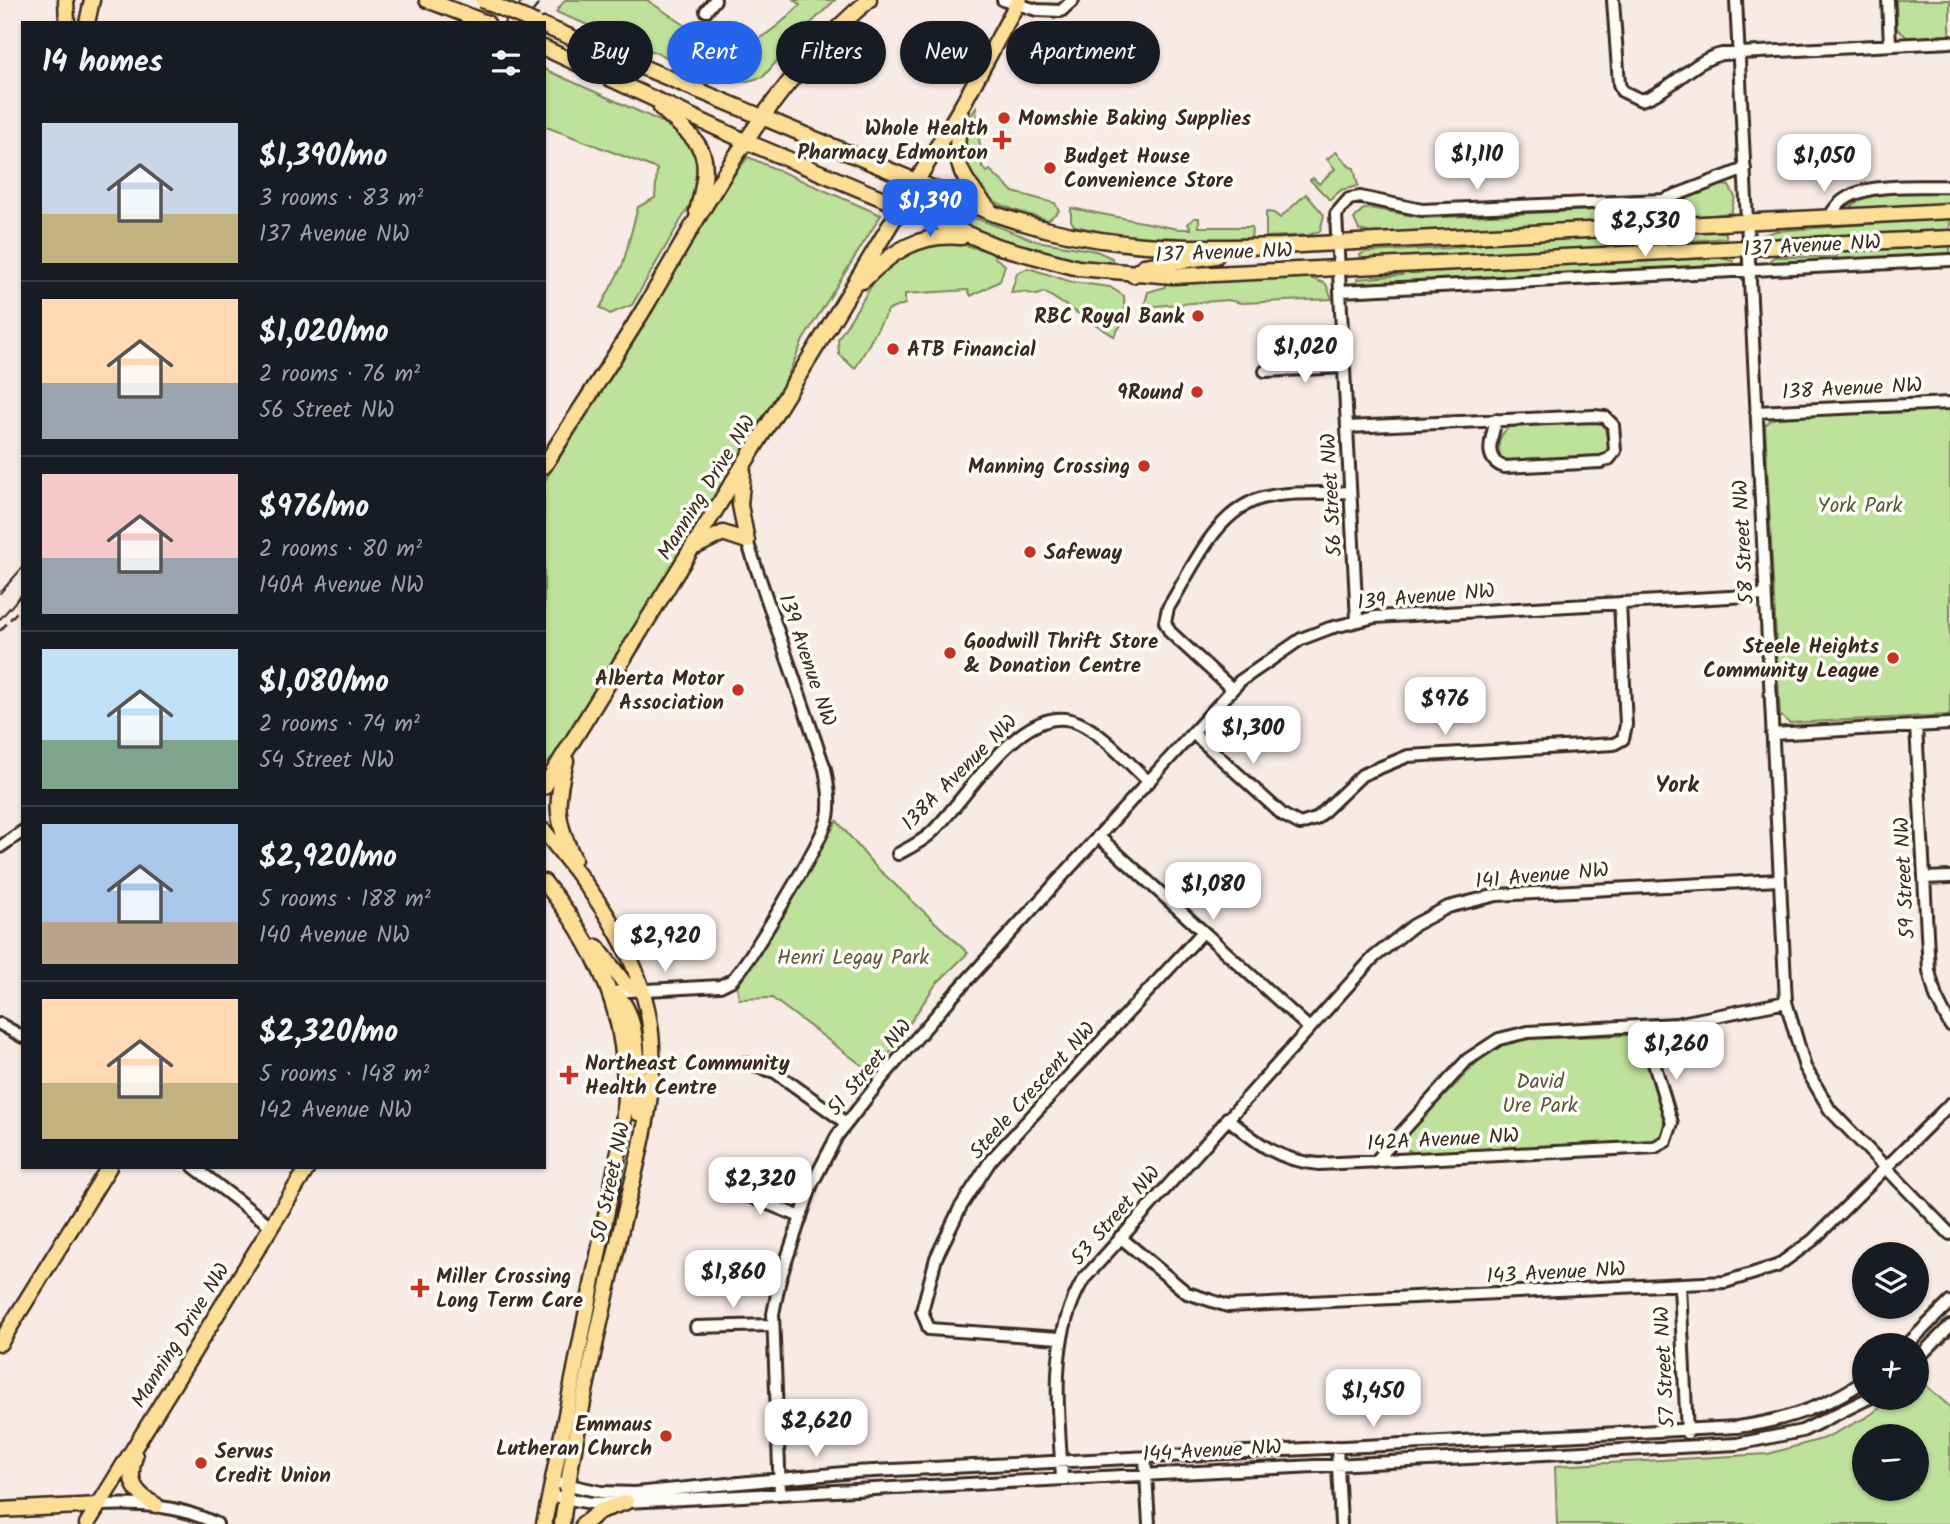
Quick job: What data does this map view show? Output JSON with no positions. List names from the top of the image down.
{
  "streets": {
    "main road": ["137 Avenue NW", "Manning Drive NW", "50 Street NW"],
    "street": [
      "138 Avenue NW",
      "56 Street NW",
      "58 Street NW",
      "139 Avenue NW",
      "138A Avenue NW",
      "141 Avenue NW",
      "59 Street NW",
      "51 Street NW",
      "Steele Crescent NW",
      "142A Avenue NW",
      "53 Street NW",
      "143 Avenue NW",
      "57 Street NW",
      "144 Avenue NW"
    ]
  },
  "crossings": [
    ["137 Avenue NW", "Manning Drive NW"],
    ["137 Avenue NW", "56 Street NW"],
    ["137 Avenue NW", "58 Street NW"],
    ["138 Avenue NW", "58 Street NW"],
    ["56 Street NW", "139 Avenue NW"],
    ["58 Street NW", "139 Avenue NW"],
    ["58 Street NW", "141 Avenue NW"],
    ["58 Street NW", "143 Avenue NW"],
    ["139 Avenue NW", "138A Avenue NW"],
    ["139 Avenue NW", "51 Street NW"],
    ["139 Avenue NW", "50 Street NW"],
    ["141 Avenue NW", "142A Avenue NW"],
    ["141 Avenue NW", "53 Street NW"],
    ["51 Street NW", "144 Avenue NW"],
    ["Steele Crescent NW", "53 Street NW"],
    ["142A Avenue NW", "53 Street NW"],
    ["50 Street NW", "144 Avenue NW"],
    ["53 Street NW", "143 Avenue NW"],
    ["53 Street NW", "144 Avenue NW"],
    ["143 Avenue NW", "57 Street NW"],
    ["57 Street NW", "144 Avenue NW"]
  ],
  "districts": ["York"],
  "parks": ["York Park", "Henri Legay Park", "David Ure Park"],
  "places": {
    "other": [
      "Momshie Baking Supplies",
      "Budget House Convenience Store",
      "RBC Royal Bank",
      "ATB Financial",
      "9Round",
      "Manning Crossing",
      "Safeway",
      "Goodwill Thrift Store & Donation Centre",
      "Steele Heights Community League",
      "Alberta Motor Association",
      "Emmaus Lutheran Church",
      "Servus Credit Union"
    ],
    "health": ["Whole Health Pharmacy Edmonton", "Northeast Community Health Centre", "Miller Crossing Long Term Care"]
  },
  "page": {
    "chip": [
      "Buy",
      "Rent",
      "Filters",
      "New",
      "Apartment"
    ],
    "heading": "14 homes",
    "list": [
      {
        "name": "$1,390/mo",
        "note": "3 rooms · 83 m² · 137 Avenue NW"
      },
      {
        "name": "$1,020/mo",
        "note": "2 rooms · 76 m² · 56 Street NW"
      },
      {
        "name": "$976/mo",
        "note": "2 rooms · 80 m² · 140A Avenue NW"
      },
      {
        "name": "$1,080/mo",
        "note": "2 rooms · 74 m² · 54 Street NW"
      },
      {
        "name": "$2,920/mo",
        "note": "5 rooms · 188 m² · 140 Avenue NW"
      },
      {
        "name": "$2,320/mo",
        "note": "5 rooms · 148 m² · 142 Avenue NW"
      }
    ],
    "price": [
      "$1,110",
      "$1,050",
      "$1,390",
      "$2,530",
      "$1,020",
      "$976",
      "$1,300",
      "$1,080",
      "$2,920",
      "$1,260",
      "$2,320",
      "$1,860",
      "$1,450",
      "$2,620"
    ],
    "map_buttons": ["+", "−"]
  }
}
